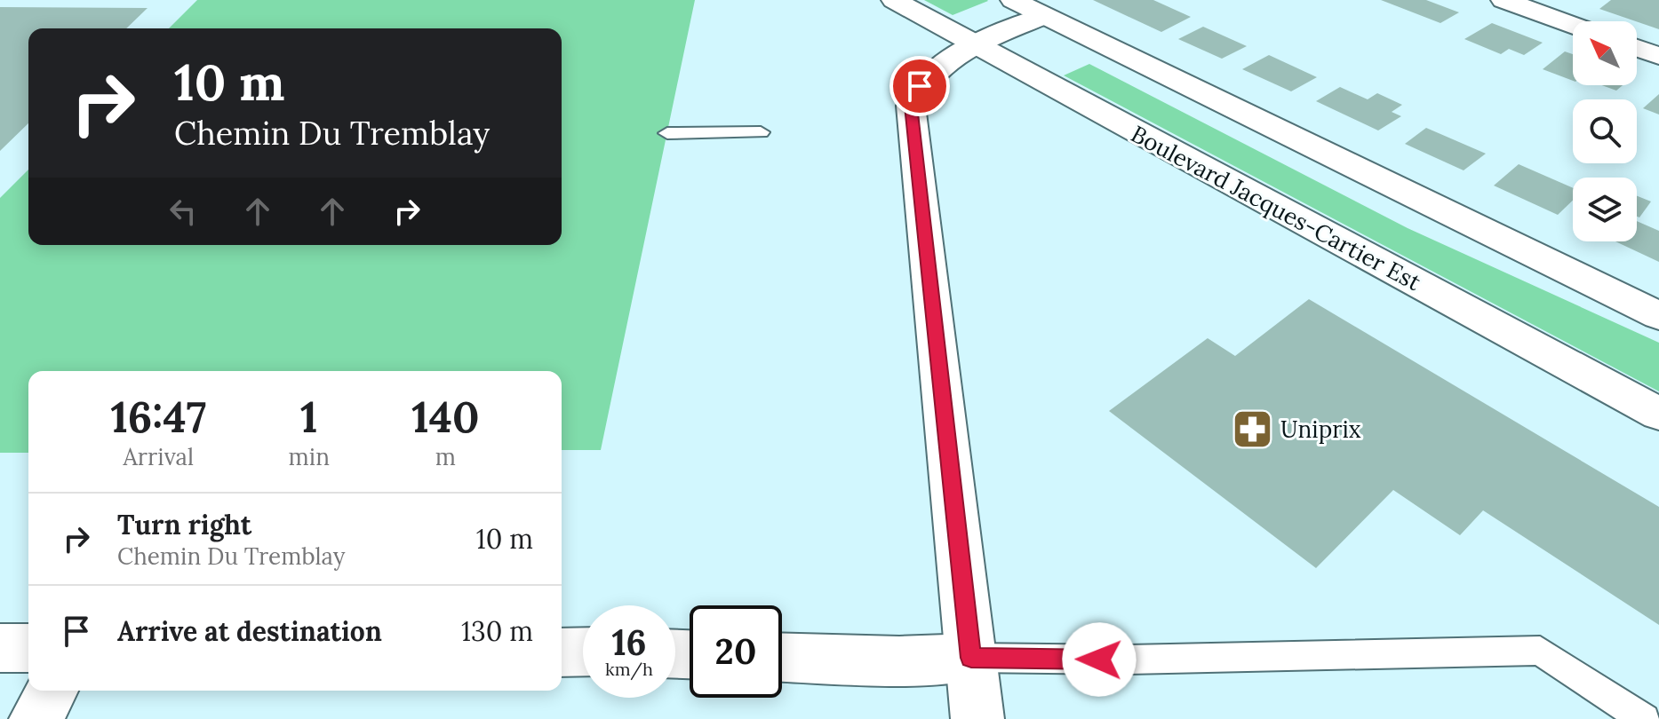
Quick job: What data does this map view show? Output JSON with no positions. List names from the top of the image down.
{
  "streets": {
    "main road": ["Boulevard Jacques-Cartier Est"]
  },
  "places": {
    "pharmacy": ["Uniprix"]
  },
  "north": "top left",
  "page": {
    "turn": ["10 m", "Chemin Du Tremblay"],
    "eta": [
      "16:47",
      "Arrival",
      "1",
      "min",
      "140",
      "m"
    ],
    "list": [
      {
        "name": "Turn right",
        "note": "Chemin Du Tremblay",
        "value": "10 m"
      },
      {
        "name": "Arrive at destination",
        "value": "130 m"
      }
    ],
    "speed": "16 km/h",
    "limit": "20"
  }
}
